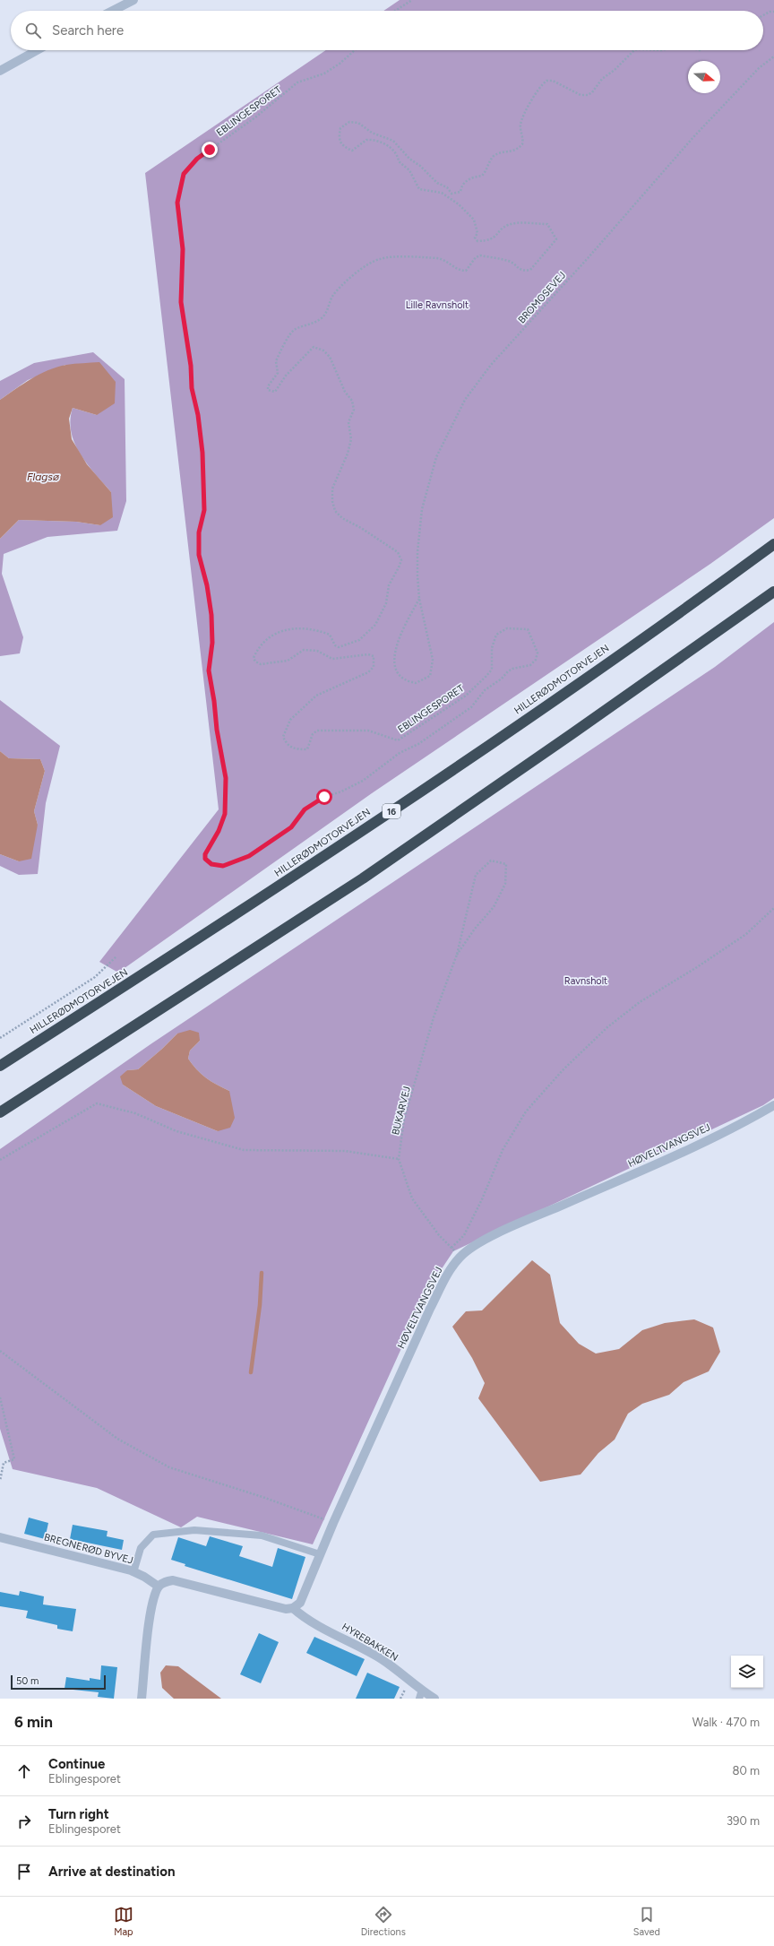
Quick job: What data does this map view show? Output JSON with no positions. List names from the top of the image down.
{
  "streets": {
    "highway": ["HILLERØDMOTORVEJEN", "16"],
    "street": ["HØVELTVANGSVEJ", "BREGNERØD BYVEJ", "HYREBAKKEN"],
    "path": ["EBLINGESPORET", "BROMOSEVEJ", "BUKARVEJ"]
  },
  "crossings": [
    ["BUKARVEJ", "HØVELTVANGSVEJ"],
    ["HØVELTVANGSVEJ", "HYREBAKKEN"]
  ],
  "water": ["Flagsø"],
  "parks": ["Lille Ravnsholt", "Ravnsholt"],
  "scale_bar": "50 m",
  "north": "right",
  "page": {
    "search": "Search here",
    "scale": "50 m",
    "heading": ["6 min", "Walk · 470 m"],
    "list": [
      ["Continue", "Eblingesporet", "80 m"],
      ["Turn right", "Eblingesporet", "390 m"],
      "Arrive at destination"
    ],
    "nav": ["Map", "Directions", "Saved"]
  }
}
